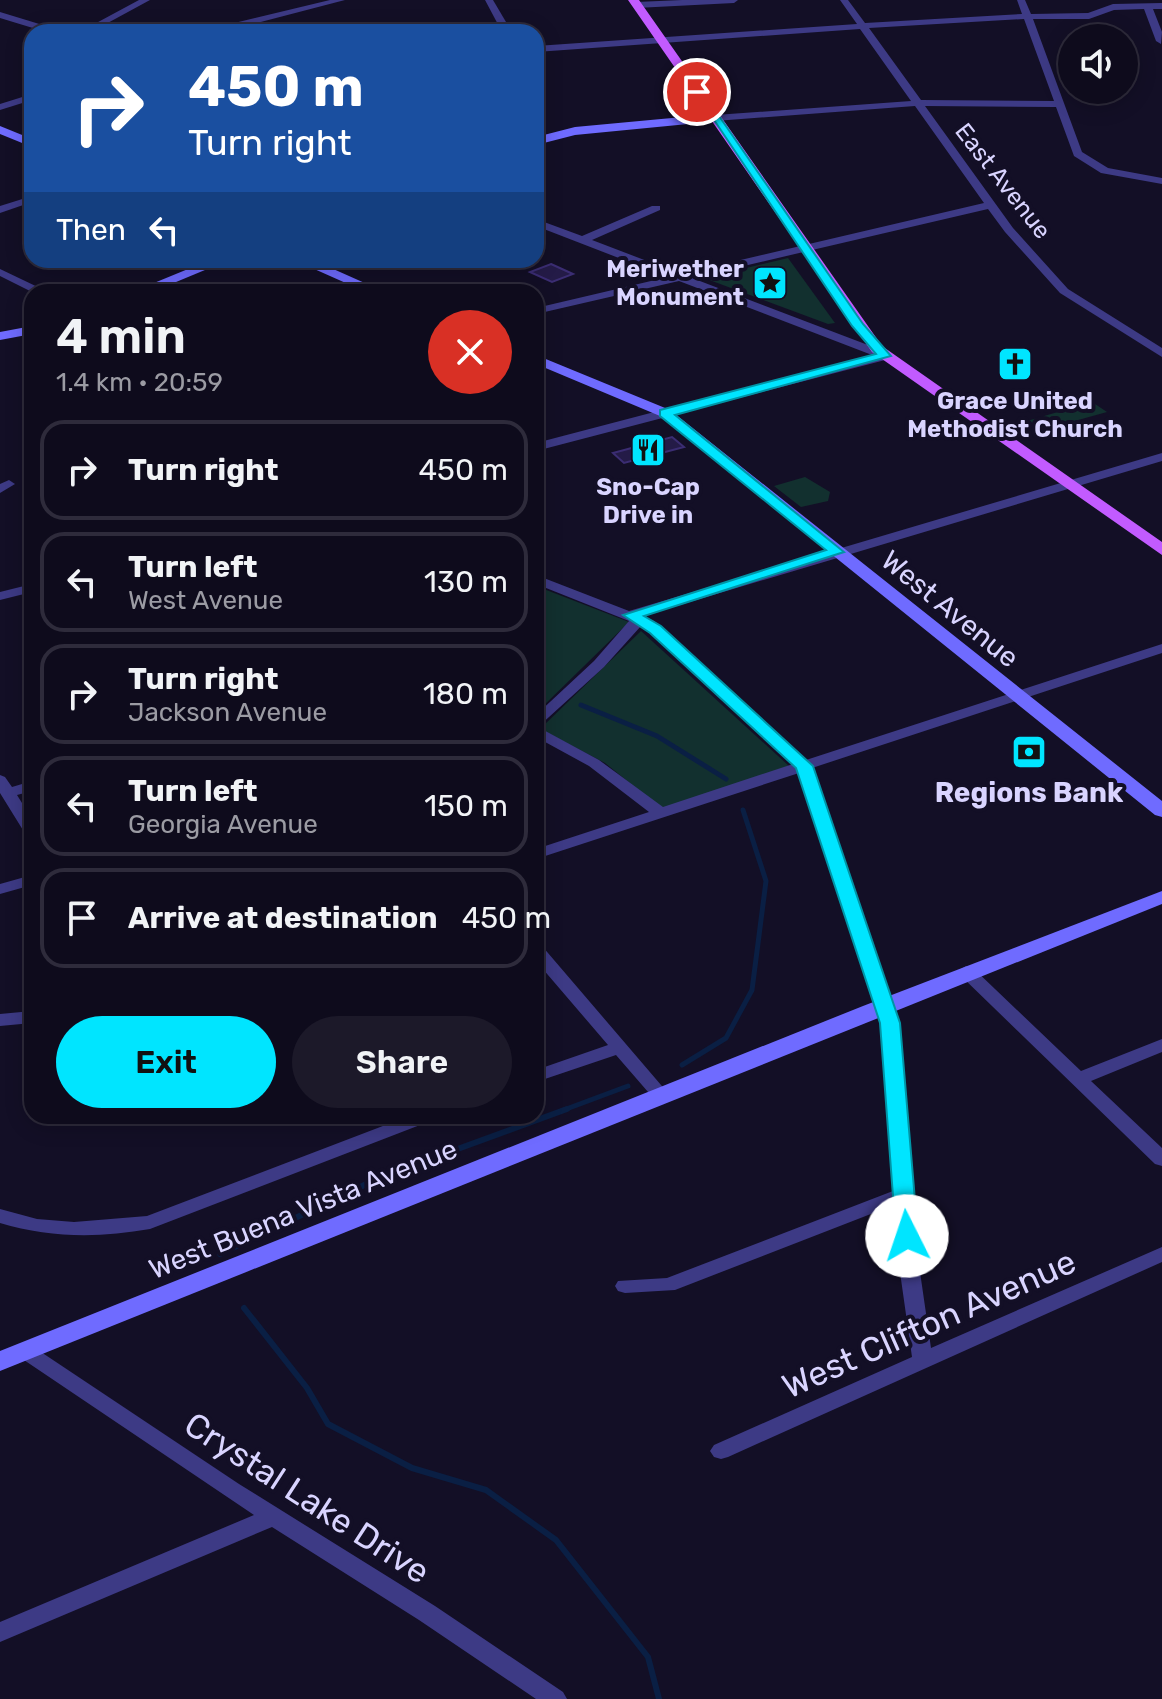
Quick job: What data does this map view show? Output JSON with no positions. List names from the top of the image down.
{
  "streets": {
    "street": [
      "East Avenue",
      "West Avenue",
      "West Buena Vista Avenue",
      "West Clifton Avenue",
      "Crystal Lake Drive"
    ]
  },
  "crossings": [
    ["West Buena Vista Avenue", "Crystal Lake Drive"]
  ],
  "places": {
    "place": ["Meriwether Monument"],
    "church": ["Grace United Methodist Church"],
    "restaurant": ["Sno-Cap Drive in"],
    "bank": ["Regions Bank"]
  },
  "page": {
    "turn": ["450 m", "Turn right"],
    "then": "Then",
    "heading": ["4 min", "1.4 km · 20:59"],
    "list": [
      {
        "name": "Turn right",
        "value": "450 m"
      },
      {
        "name": "Turn left",
        "note": "West Avenue",
        "value": "130 m"
      },
      {
        "name": "Turn right",
        "note": "Jackson Avenue",
        "value": "180 m"
      },
      {
        "name": "Turn left",
        "note": "Georgia Avenue",
        "value": "150 m"
      },
      {
        "name": "Arrive at destination",
        "value": "450 m"
      }
    ],
    "buttons": ["Exit", "Share"]
  }
}
